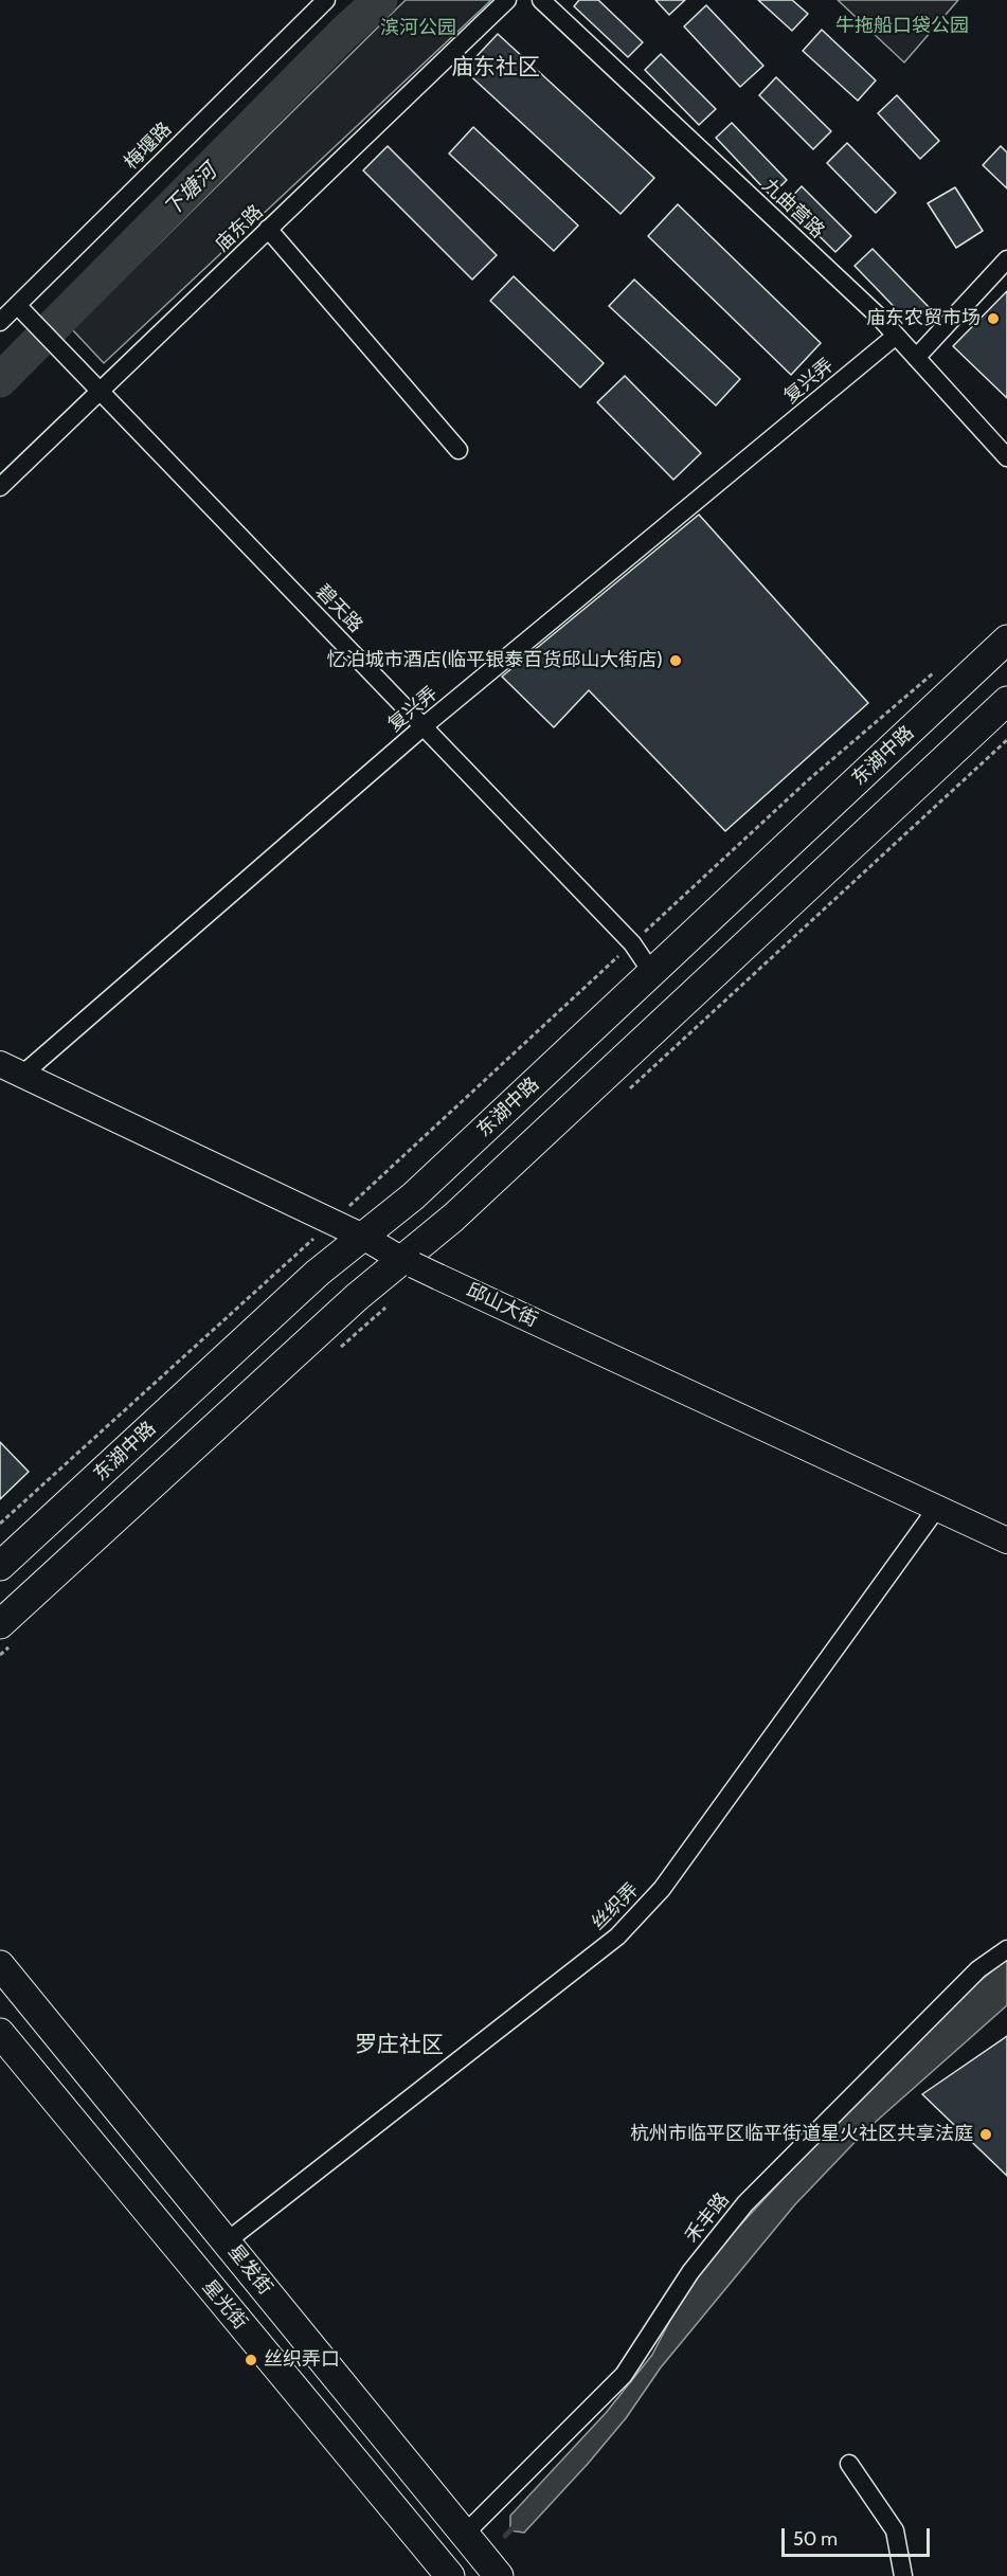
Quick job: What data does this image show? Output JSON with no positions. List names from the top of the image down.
{
  "streets": {
    "main road": [
      "东湖中路",
      "邱山大街",
      "星发街",
      "星光街"
    ],
    "street": [
      "梅堰路",
      "九曲营路",
      "庙东路",
      "复兴弄",
      "碧天路",
      "丝织弄",
      "禾丰路"
    ]
  },
  "crossings": [
    ["梅堰路", "碧天路"],
    ["九曲营路", "复兴弄"],
    ["庙东路", "碧天路"],
    ["复兴弄", "碧天路"],
    ["复兴弄", "邱山大街"],
    ["碧天路", "东湖中路"],
    ["东湖中路", "邱山大街"],
    ["邱山大街", "丝织弄"],
    ["丝织弄", "星发街"],
    ["禾丰路", "星发街"]
  ],
  "districts": ["庙东社区", "罗庄社区"],
  "water": ["下塘河"],
  "parks": ["牛拖船口袋公园", "滨河公园"],
  "places": [
    "庙东农贸市场",
    "忆泊城市酒店(临平银泰百货邱山大街店)",
    "杭州市临平区临平街道星火社区共享法庭",
    "丝织弄口"
  ],
  "scale_bar": "50 m"
}
